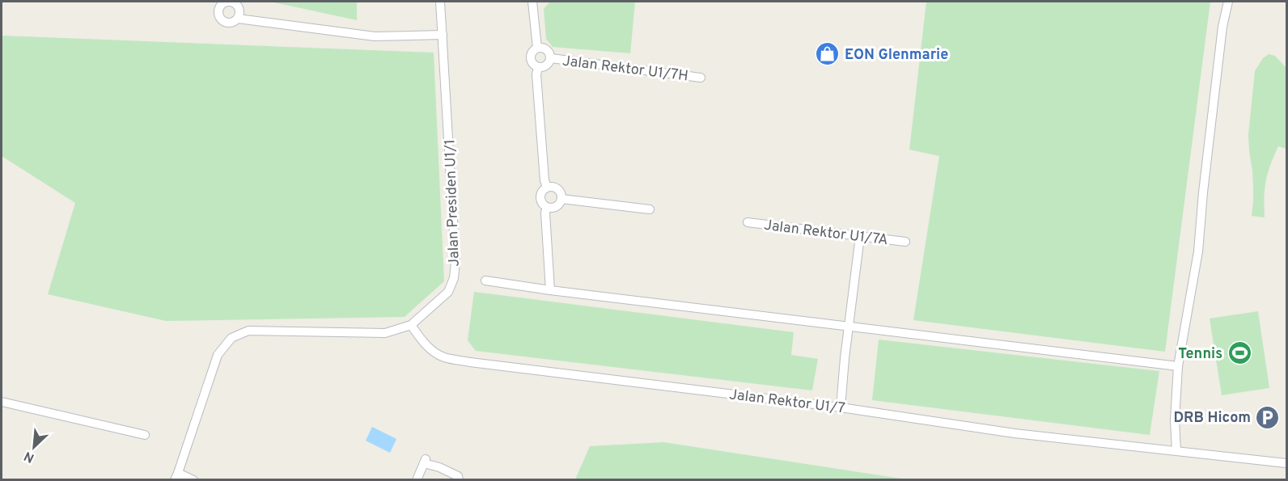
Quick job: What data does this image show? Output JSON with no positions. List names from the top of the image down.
{
  "streets": {
    "street": [
      "Jalan Rektor U1/7H",
      "Jalan Presiden U1/1",
      "Jalan Rektor U1/7A",
      "Jalan Rektor U1/7"
    ]
  },
  "crossings": [
    ["Jalan Presiden U1/1", "Jalan Rektor U1/7"]
  ],
  "places": {
    "shop": ["EON Glenmarie"],
    "sports": ["Tennis"],
    "parking": ["DRB Hicom"]
  },
  "north": "bottom left"
}
